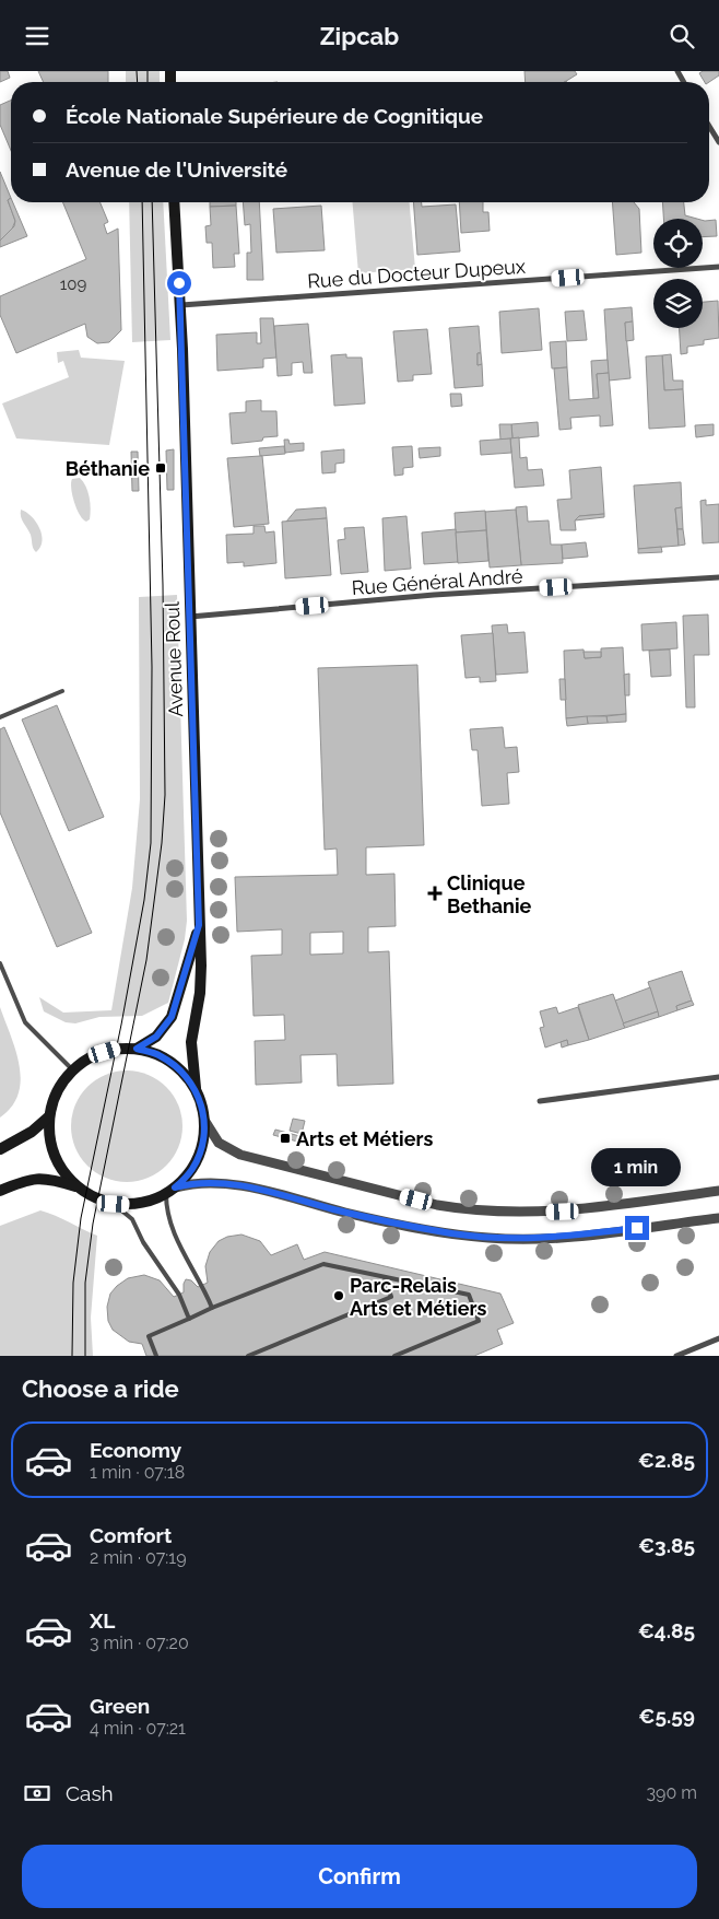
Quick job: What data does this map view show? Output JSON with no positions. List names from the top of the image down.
{
  "streets": {
    "main road": ["Avenue Roul"],
    "street": ["Rue du Docteur Dupeux", "Rue Général André"]
  },
  "crossings": [
    ["Rue du Docteur Dupeux", "Avenue Roul"],
    ["Rue Général André", "Avenue Roul"]
  ],
  "places": {
    "transit": ["Béthanie", "Arts et Métiers"],
    "health": ["Clinique Bethanie"],
    "other": ["Parc-Relais Arts et Métiers"]
  },
  "house_numbers": ["109"],
  "page": {
    "header": "Zipcab",
    "banner": ["École Nationale Supérieure de Cognitique", "Avenue de l'Université"],
    "bubble": "1 min",
    "heading": "Choose a ride",
    "list": [
      {
        "name": "Economy",
        "note": "1 min · 07:18",
        "value": "€2.85"
      },
      {
        "name": "Comfort",
        "note": "2 min · 07:19",
        "value": "€3.85"
      },
      {
        "name": "XL",
        "note": "3 min · 07:20",
        "value": "€4.85"
      },
      {
        "name": "Green",
        "note": "4 min · 07:21",
        "value": "€5.59"
      }
    ],
    "pay": ["Cash", "390 m"],
    "buttons": "Confirm"
  }
}
